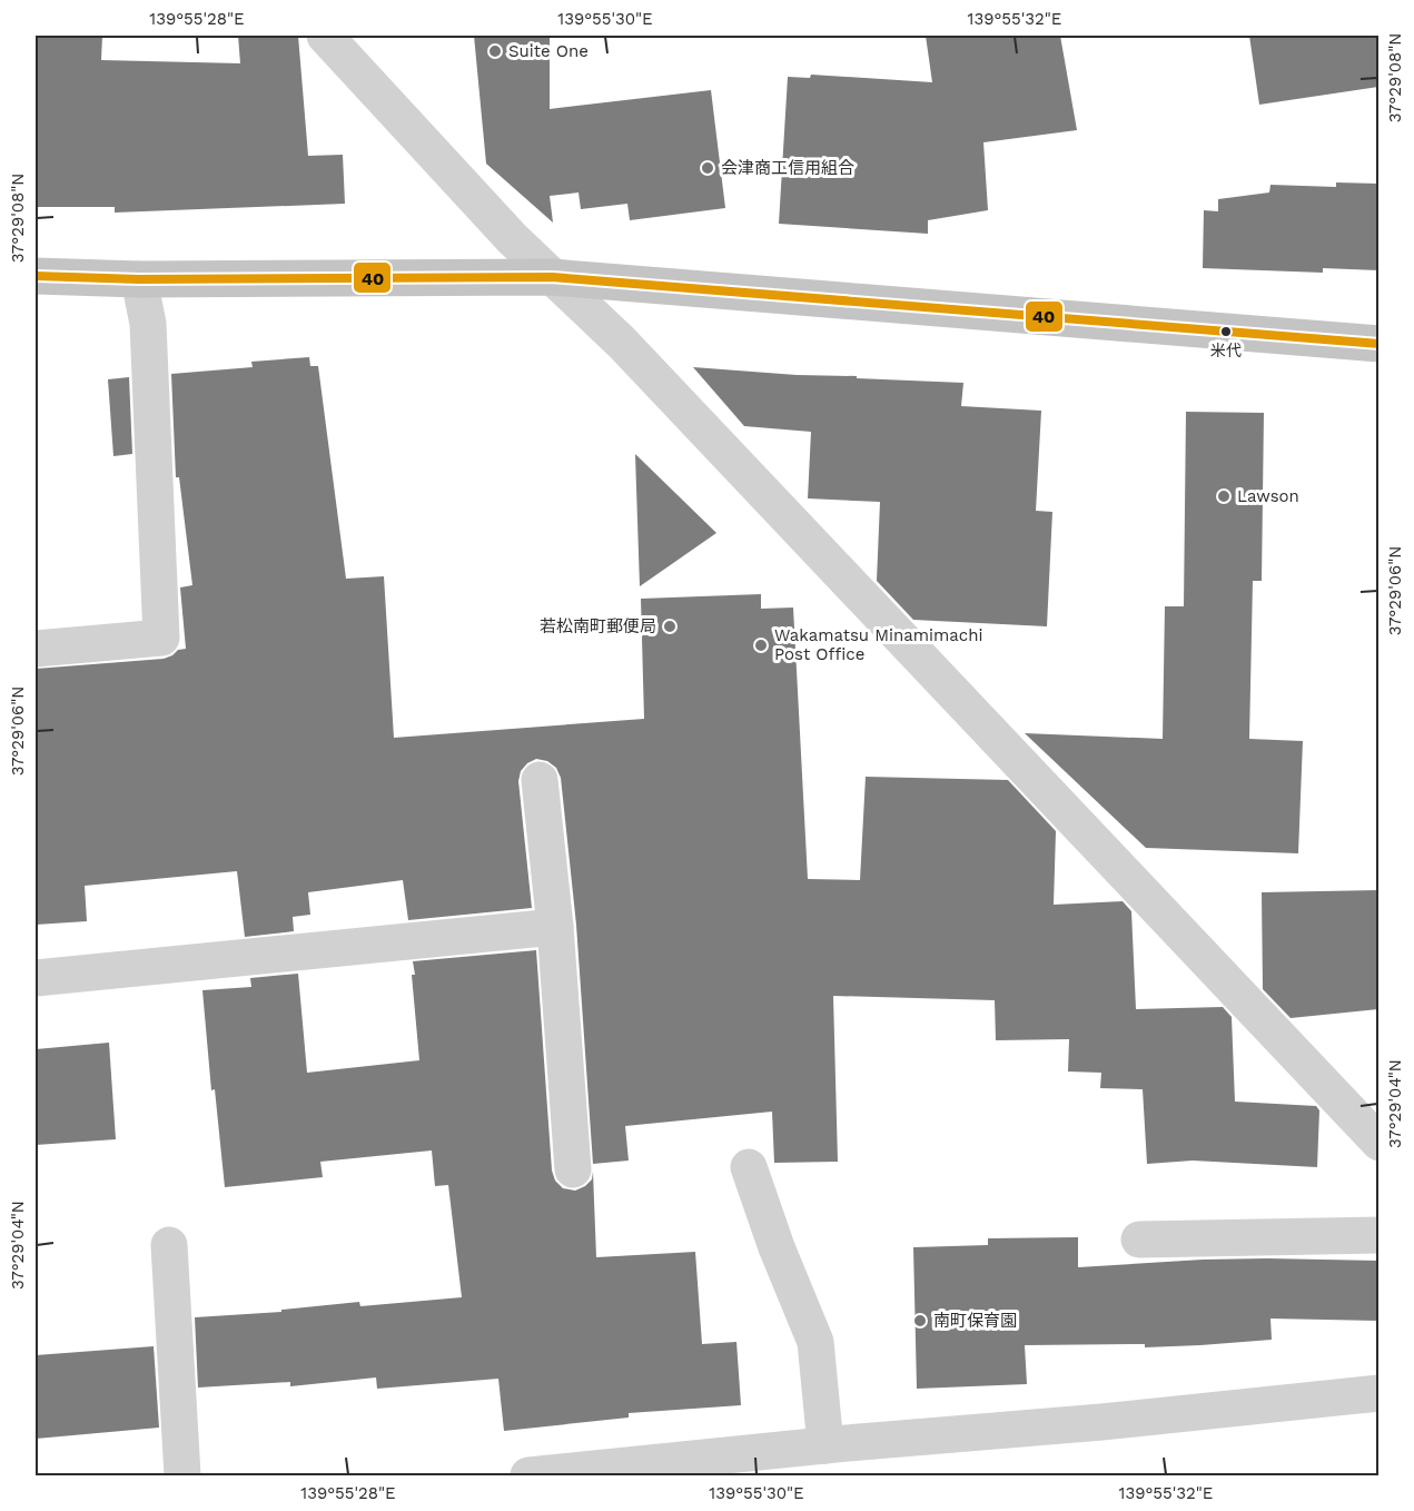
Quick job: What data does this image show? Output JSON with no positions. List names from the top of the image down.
{
  "places": [
    "Suite One",
    "会津商工信用組合",
    "米代",
    "Lawson",
    "若松南町郵便局",
    "Wakamatsu Minamimachi Post Office",
    "南町保育園"
  ],
  "lines": ["transit line 40"],
  "coordinates": [
    "139°55'28\"E",
    "139°55'30\"E",
    "139°55'32\"E",
    "37°29'08\"N",
    "37°29'06\"N",
    "37°29'04\"N"
  ]
}
